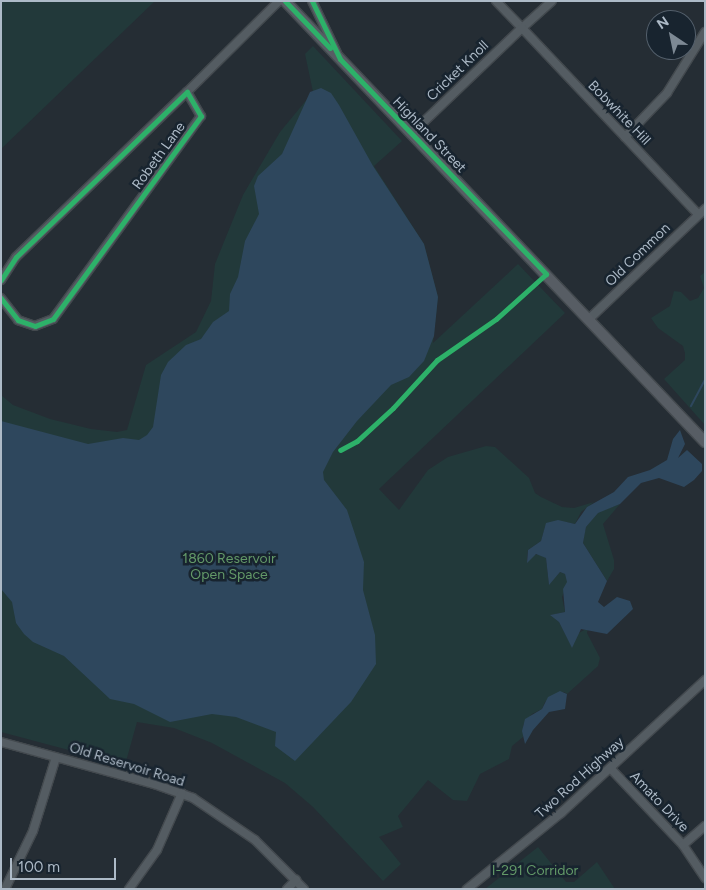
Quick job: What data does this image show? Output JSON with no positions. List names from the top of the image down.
{
  "streets": {
    "main road": ["Highland Street"],
    "street": [
      "Cricket Knoll",
      "Bobwhite Hill",
      "Robeth Lane",
      "Old Common",
      "Old Reservoir Road",
      "Two Rod Highway",
      "Amato Drive"
    ]
  },
  "crossings": [
    ["Cricket Knoll", "Bobwhite Hill"],
    ["Cricket Knoll", "Highland Street"],
    ["Bobwhite Hill", "Old Common"],
    ["Highland Street", "Old Common"],
    ["Two Rod Highway", "Amato Drive"]
  ],
  "parks": ["1860 Reservoir Open Space", "I-291 Corridor"],
  "scale_bar": "100 m",
  "north": "top left"
}
